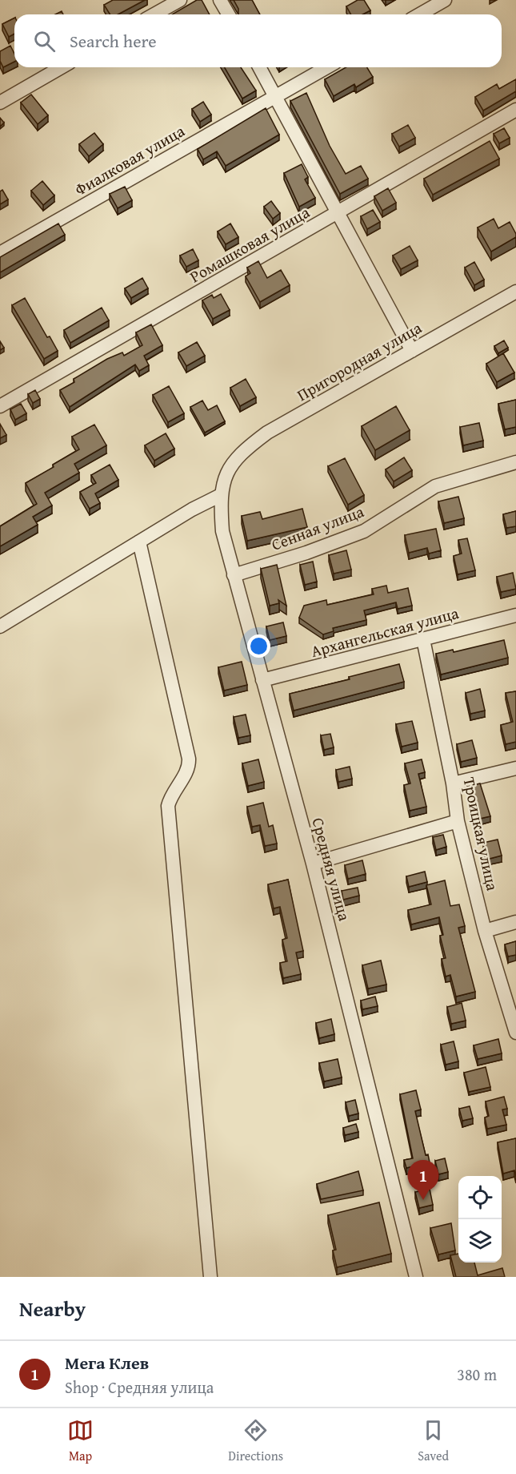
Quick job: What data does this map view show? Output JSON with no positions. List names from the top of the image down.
{
  "streets": {
    "street": [
      "Фиалковая улица",
      "Ромашковая улица",
      "Пригородная улица",
      "Сенная улица",
      "Архангельская улица",
      "Троицкая улица",
      "Средняя улица"
    ]
  },
  "crossings": [
    ["Пригородная улица", "Средняя улица"],
    ["Сенная улица", "Средняя улица"],
    ["Архангельская улица", "Троицкая улица"],
    ["Архангельская улица", "Средняя улица"]
  ],
  "page": {
    "search": "Search here",
    "pins": "1",
    "heading": "Nearby",
    "list": [
      {
        "mark": "1",
        "name": "Мега Клев",
        "note": "Shop · Средняя улица",
        "value": "380 m"
      }
    ],
    "nav": ["Map", "Directions", "Saved"]
  }
}
